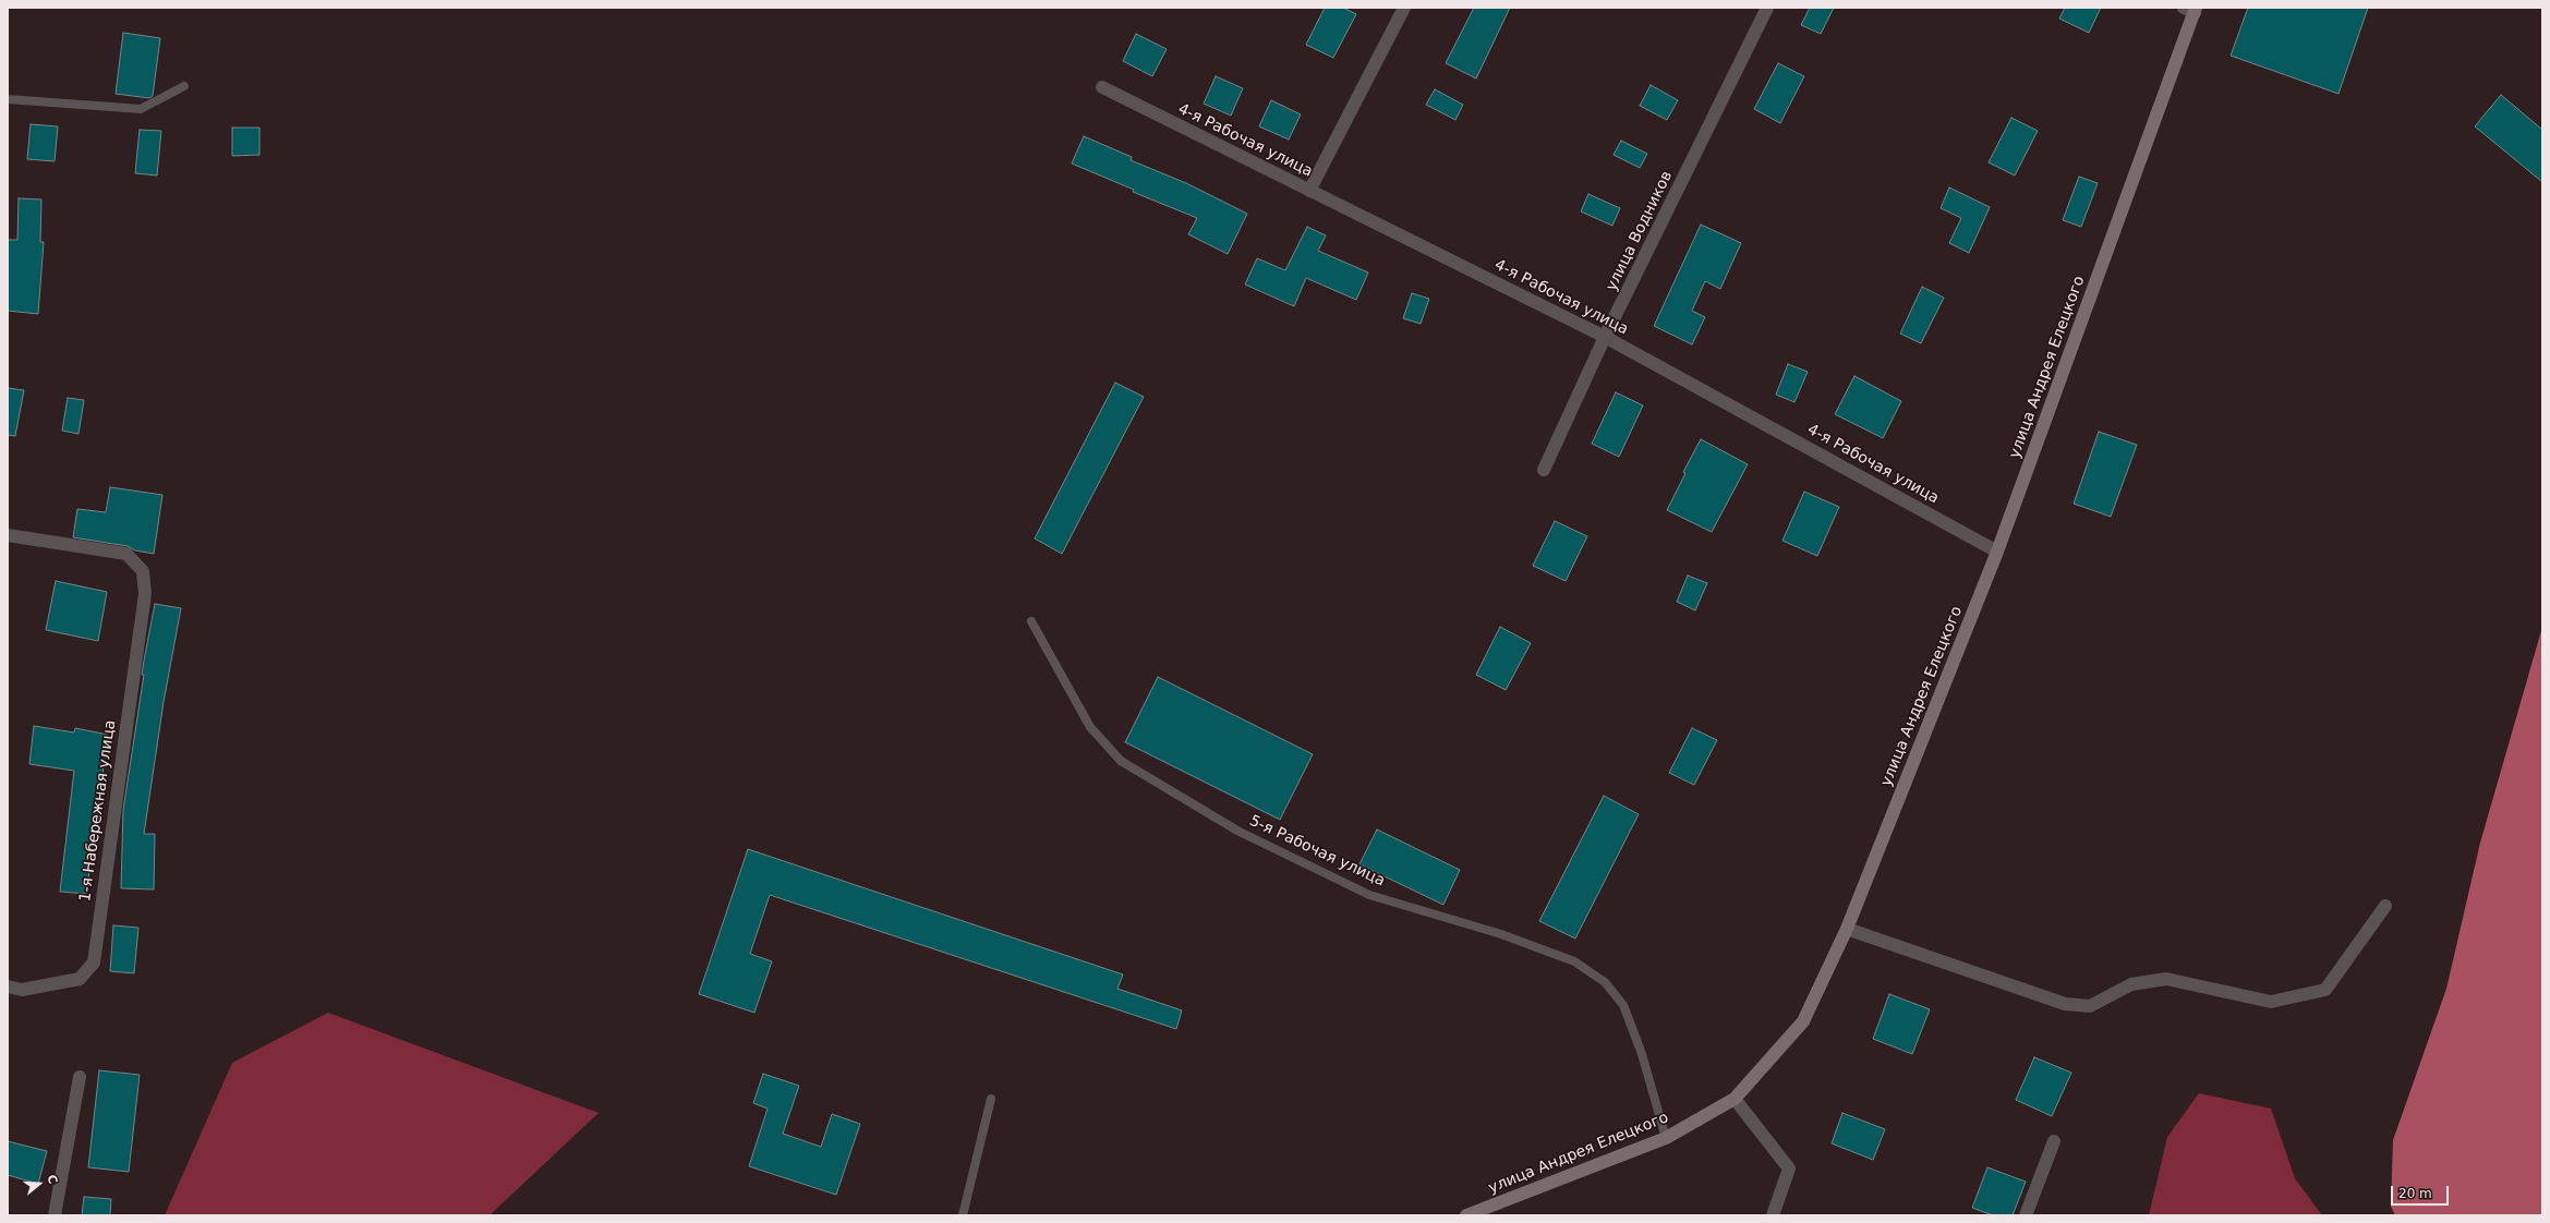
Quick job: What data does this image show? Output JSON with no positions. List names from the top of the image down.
{
  "streets": {
    "main road": ["улица Андрея Елецкого"],
    "street": ["4-я Рабочая улица", "улица Водников", "1-я Набережная улица"],
    "lane": ["5-я Рабочая улица"]
  },
  "crossings": [
    ["4-я Рабочая улица", "улица Водников"],
    ["4-я Рабочая улица", "улица Андрея Елецкого"],
    ["улица Андрея Елецкого", "5-я Рабочая улица"]
  ],
  "scale_bar": "20 m",
  "north": "right"
}
